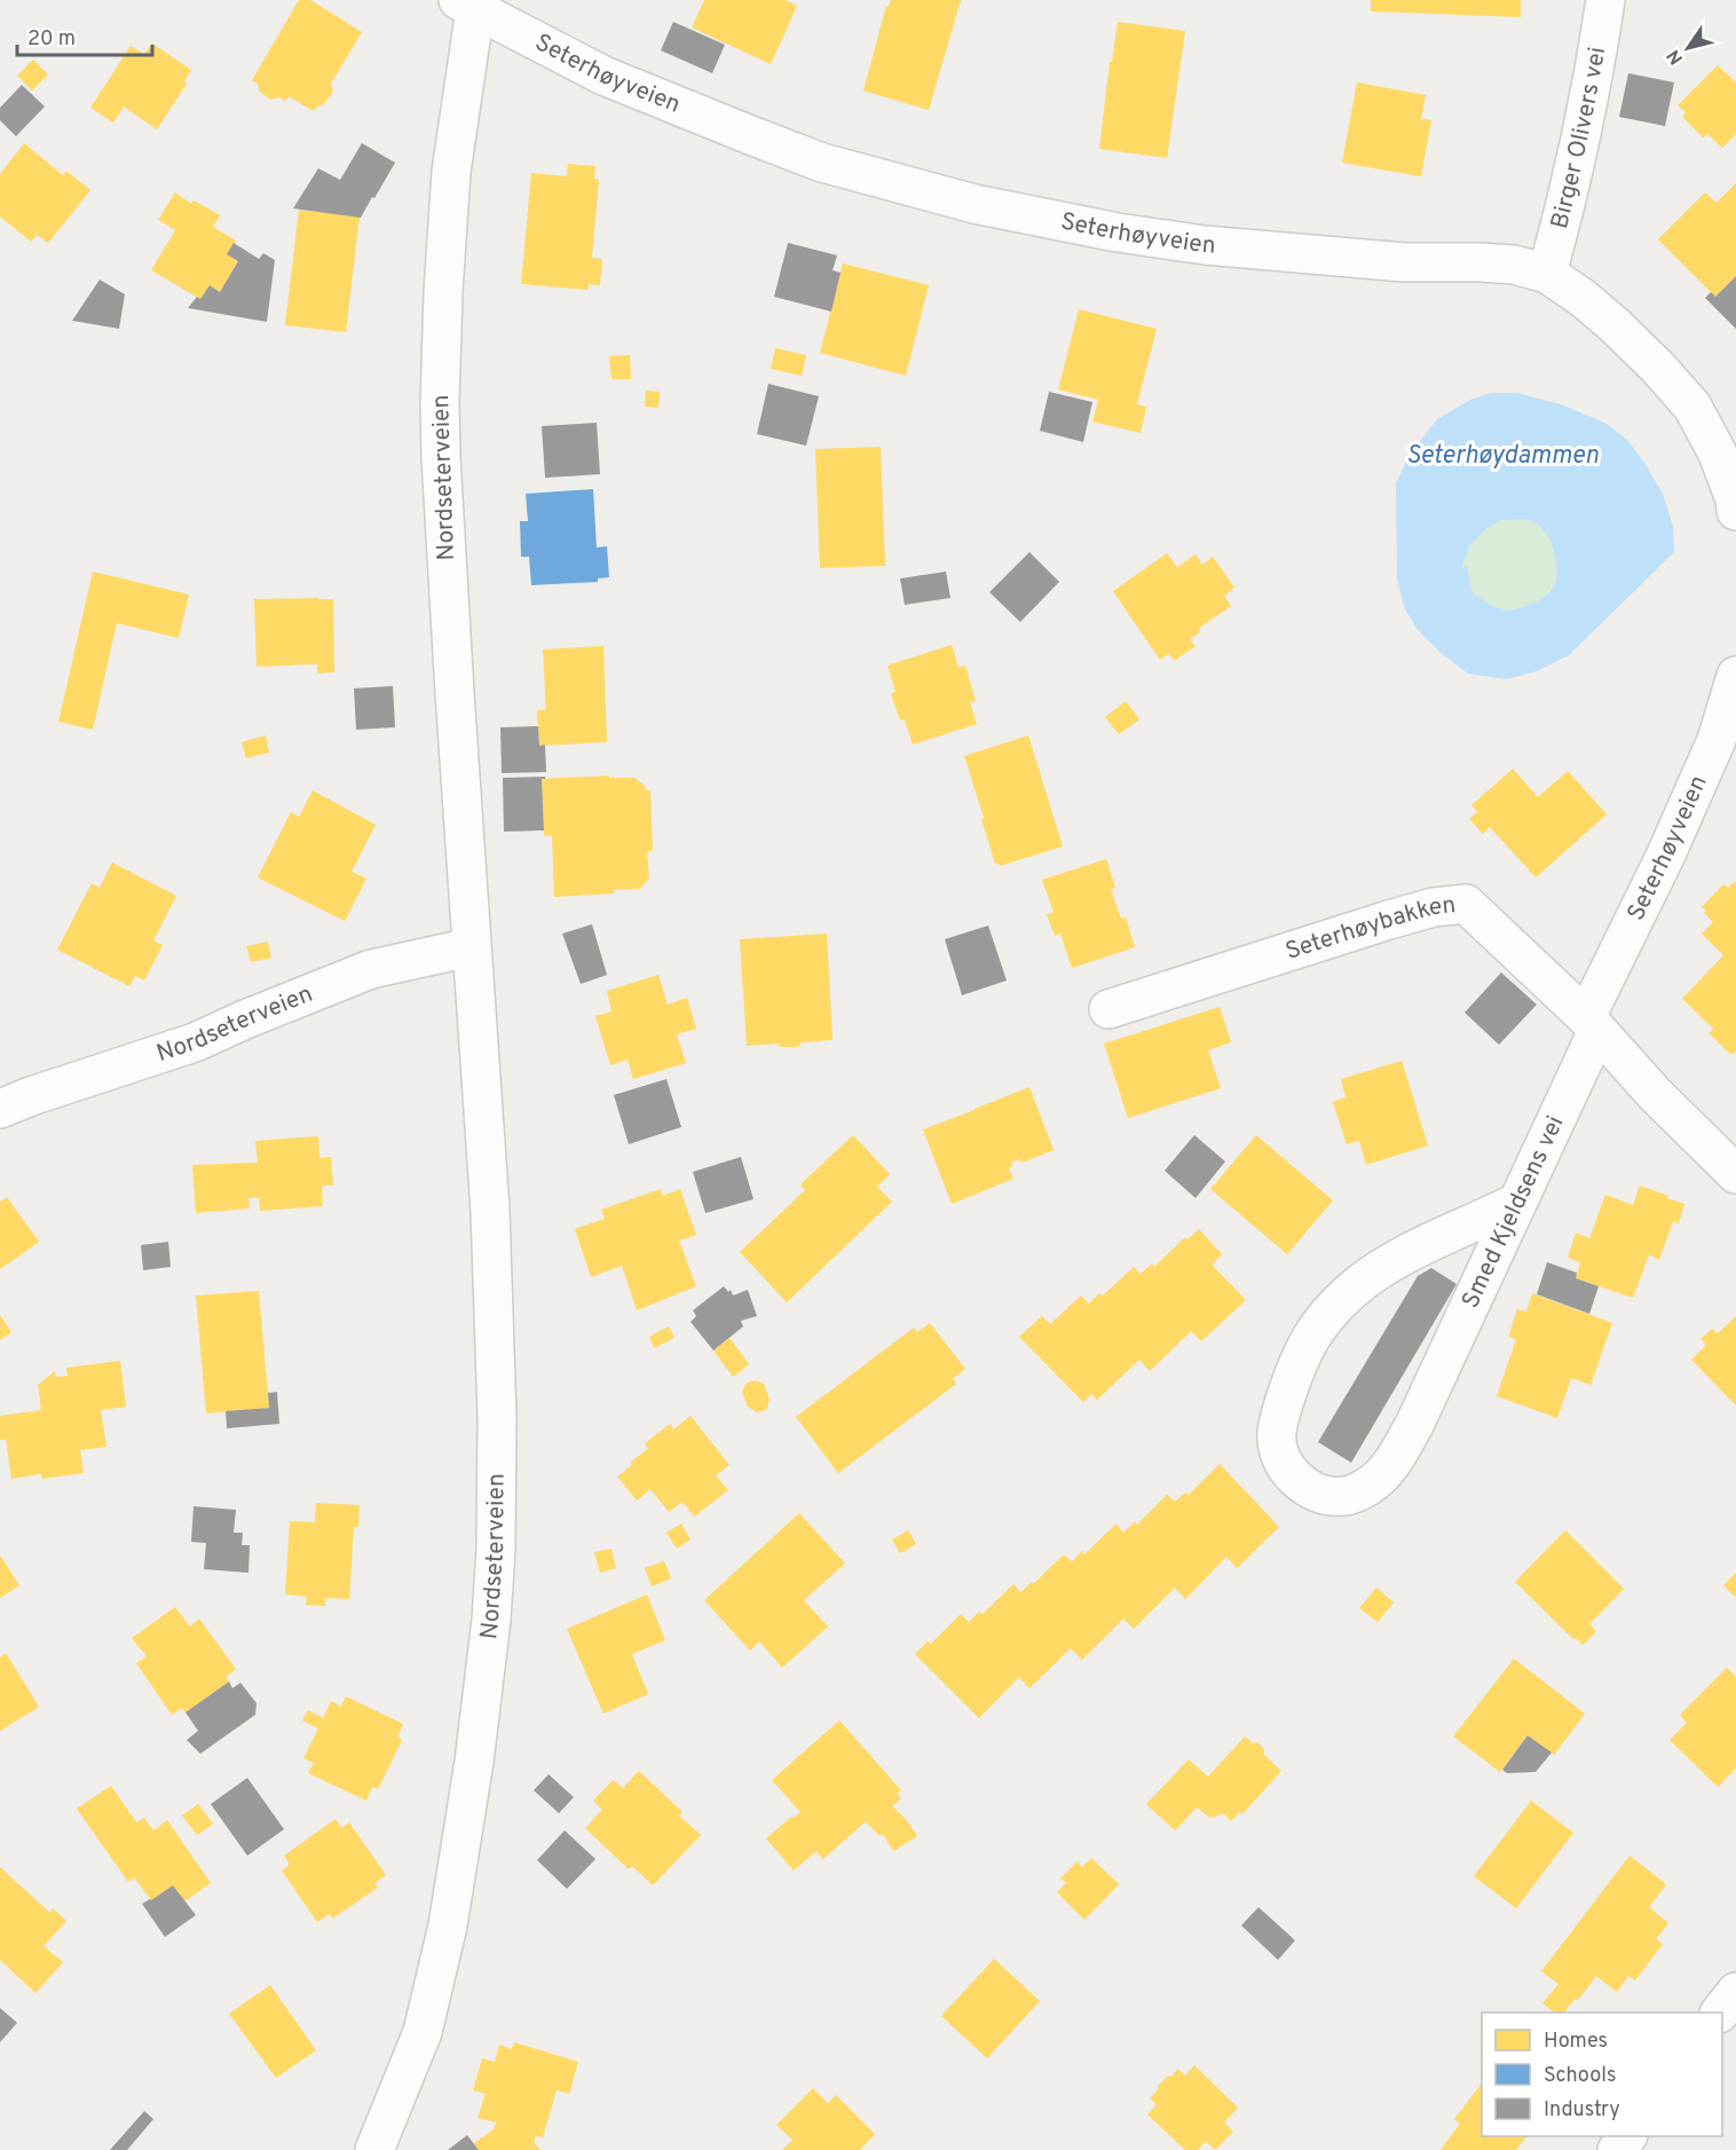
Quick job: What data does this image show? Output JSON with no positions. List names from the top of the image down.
{
  "streets": {
    "street": [
      "Seterhøyveien",
      "Birger Olivers vei",
      "Nordseterveien",
      "Seterhøybakken",
      "Smed Kjeldsens vei"
    ]
  },
  "crossings": [
    ["Seterhøyveien", "Birger Olivers vei"],
    ["Seterhøyveien", "Nordseterveien"],
    ["Seterhøyveien", "Seterhøybakken"],
    ["Seterhøyveien", "Smed Kjeldsens vei"],
    ["Seterhøybakken", "Smed Kjeldsens vei"]
  ],
  "water": ["Seterhøydammen"],
  "legend": ["Homes", "Schools", "Industry"],
  "scale_bar": "20 m",
  "north": "bottom left"
}
